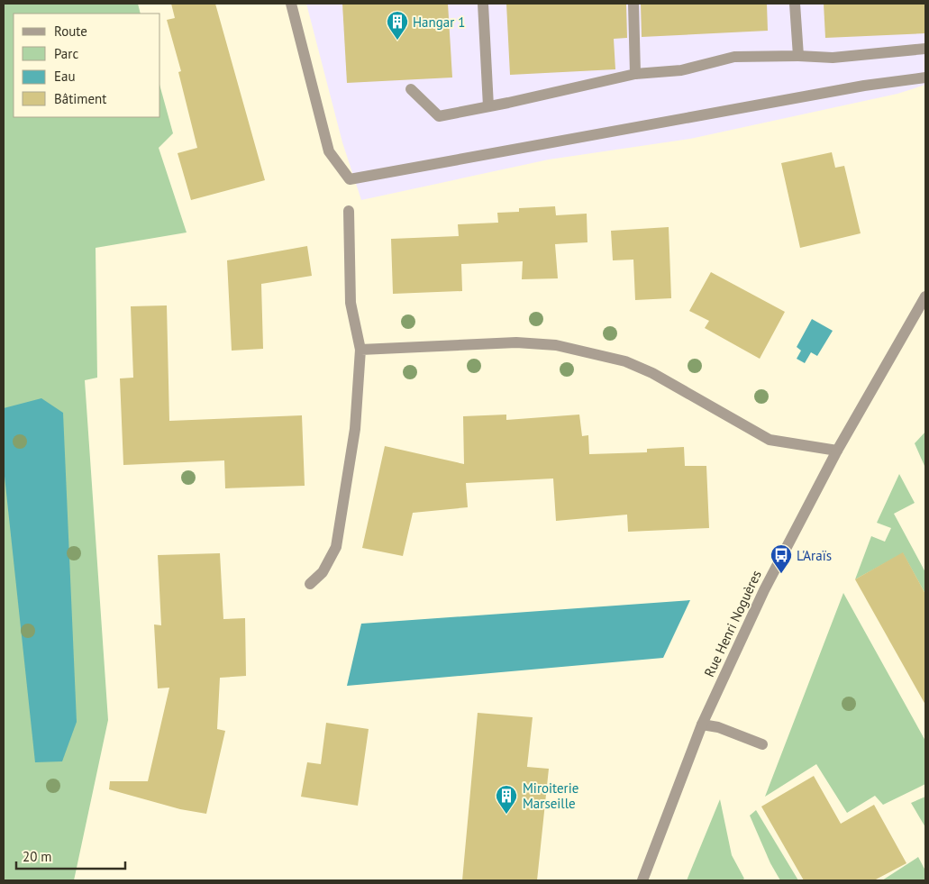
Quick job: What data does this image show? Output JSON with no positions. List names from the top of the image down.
{
  "streets": {
    "street": ["Rue Henri Noguères"]
  },
  "places": {
    "building": ["Hangar 1", "Miroiterie Marseille"],
    "bus stop": ["L'Araïs"]
  },
  "legend": [
    "Route",
    "Parc",
    "Eau",
    "Bâtiment"
  ],
  "scale_bar": "20 m"
}
